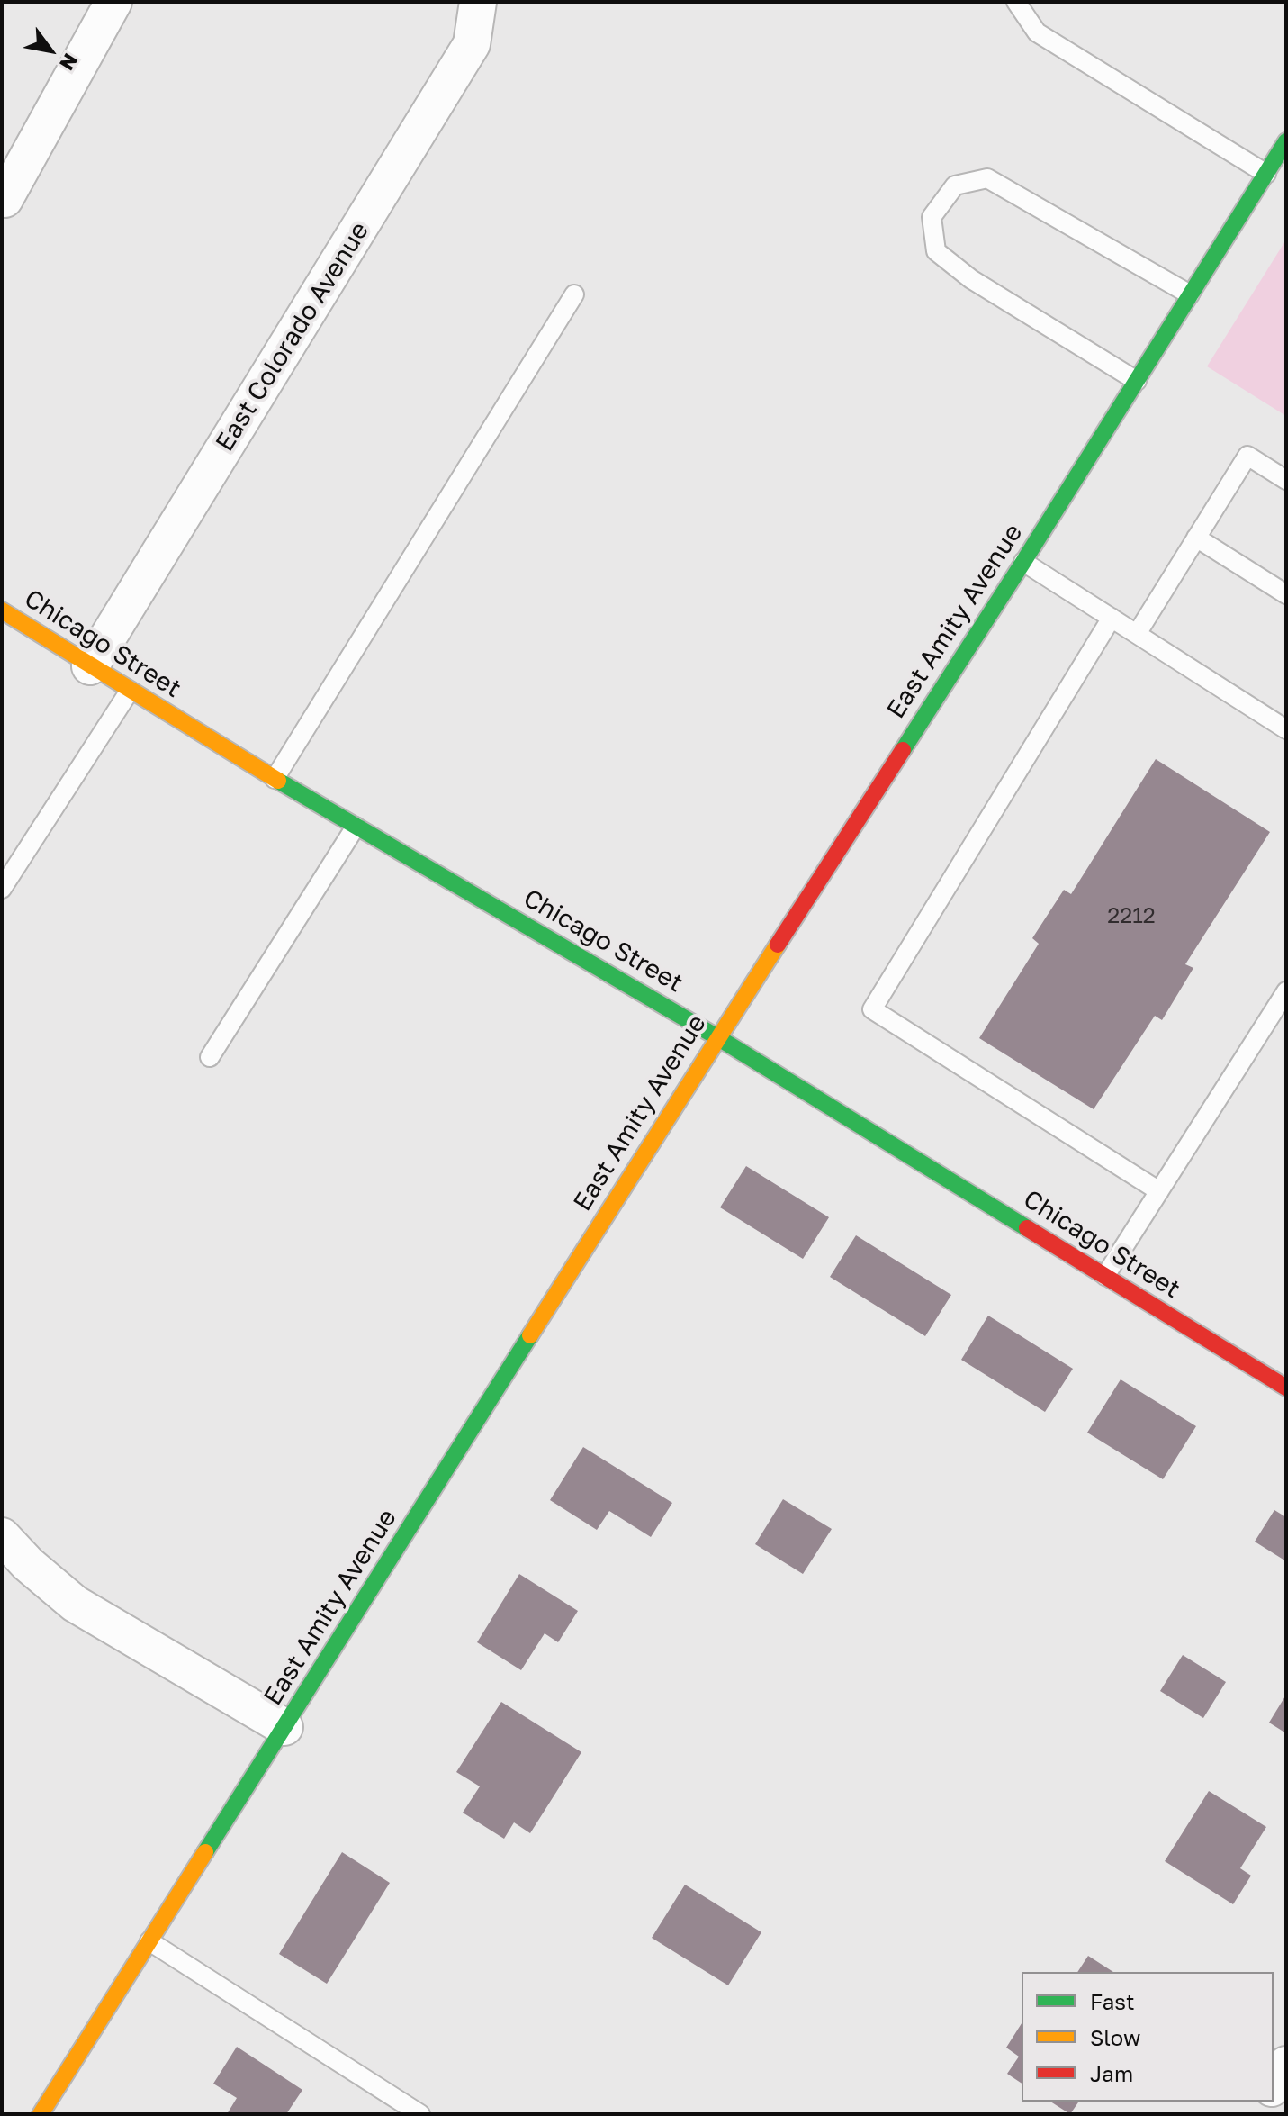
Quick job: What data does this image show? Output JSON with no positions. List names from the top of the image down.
{
  "streets": {
    "main road": ["East Amity Avenue", "Chicago Street"],
    "street": ["East Colorado Avenue"]
  },
  "crossings": [
    ["East Colorado Avenue", "Chicago Street"],
    ["East Amity Avenue", "Chicago Street"]
  ],
  "house_numbers": ["2212"],
  "legend": ["Fast", "Slow", "Jam"],
  "north": "bottom right"
}
